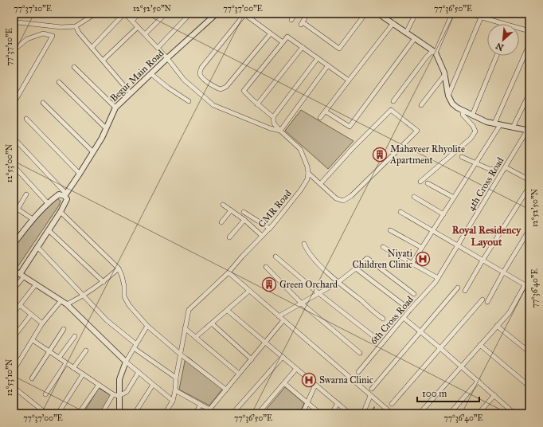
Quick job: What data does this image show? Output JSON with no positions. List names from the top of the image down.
{
  "streets": {
    "street": [
      "Begur Main Road",
      "4th Cross Road",
      "CMR Road",
      "6th Cross Road"
    ]
  },
  "crossings": [
    ["4th Cross Road", "6th Cross Road"]
  ],
  "districts": ["Royal Residency Layout"],
  "places": {
    "building": ["Mahaveer Rhyolite Apartment", "Green Orchard"],
    "hospital": ["Niyati Children Clinic", "Swarna Clinic"]
  },
  "scale_bar": "100 m",
  "north": "bottom left",
  "coordinates": [
    "77°37'10\"E",
    "12°52'50\"N",
    "77°37'00\"E",
    "77°36'50\"E",
    "12°53'00\"N",
    "77°36'40\"E",
    "12°53'10\"N"
  ]
}
